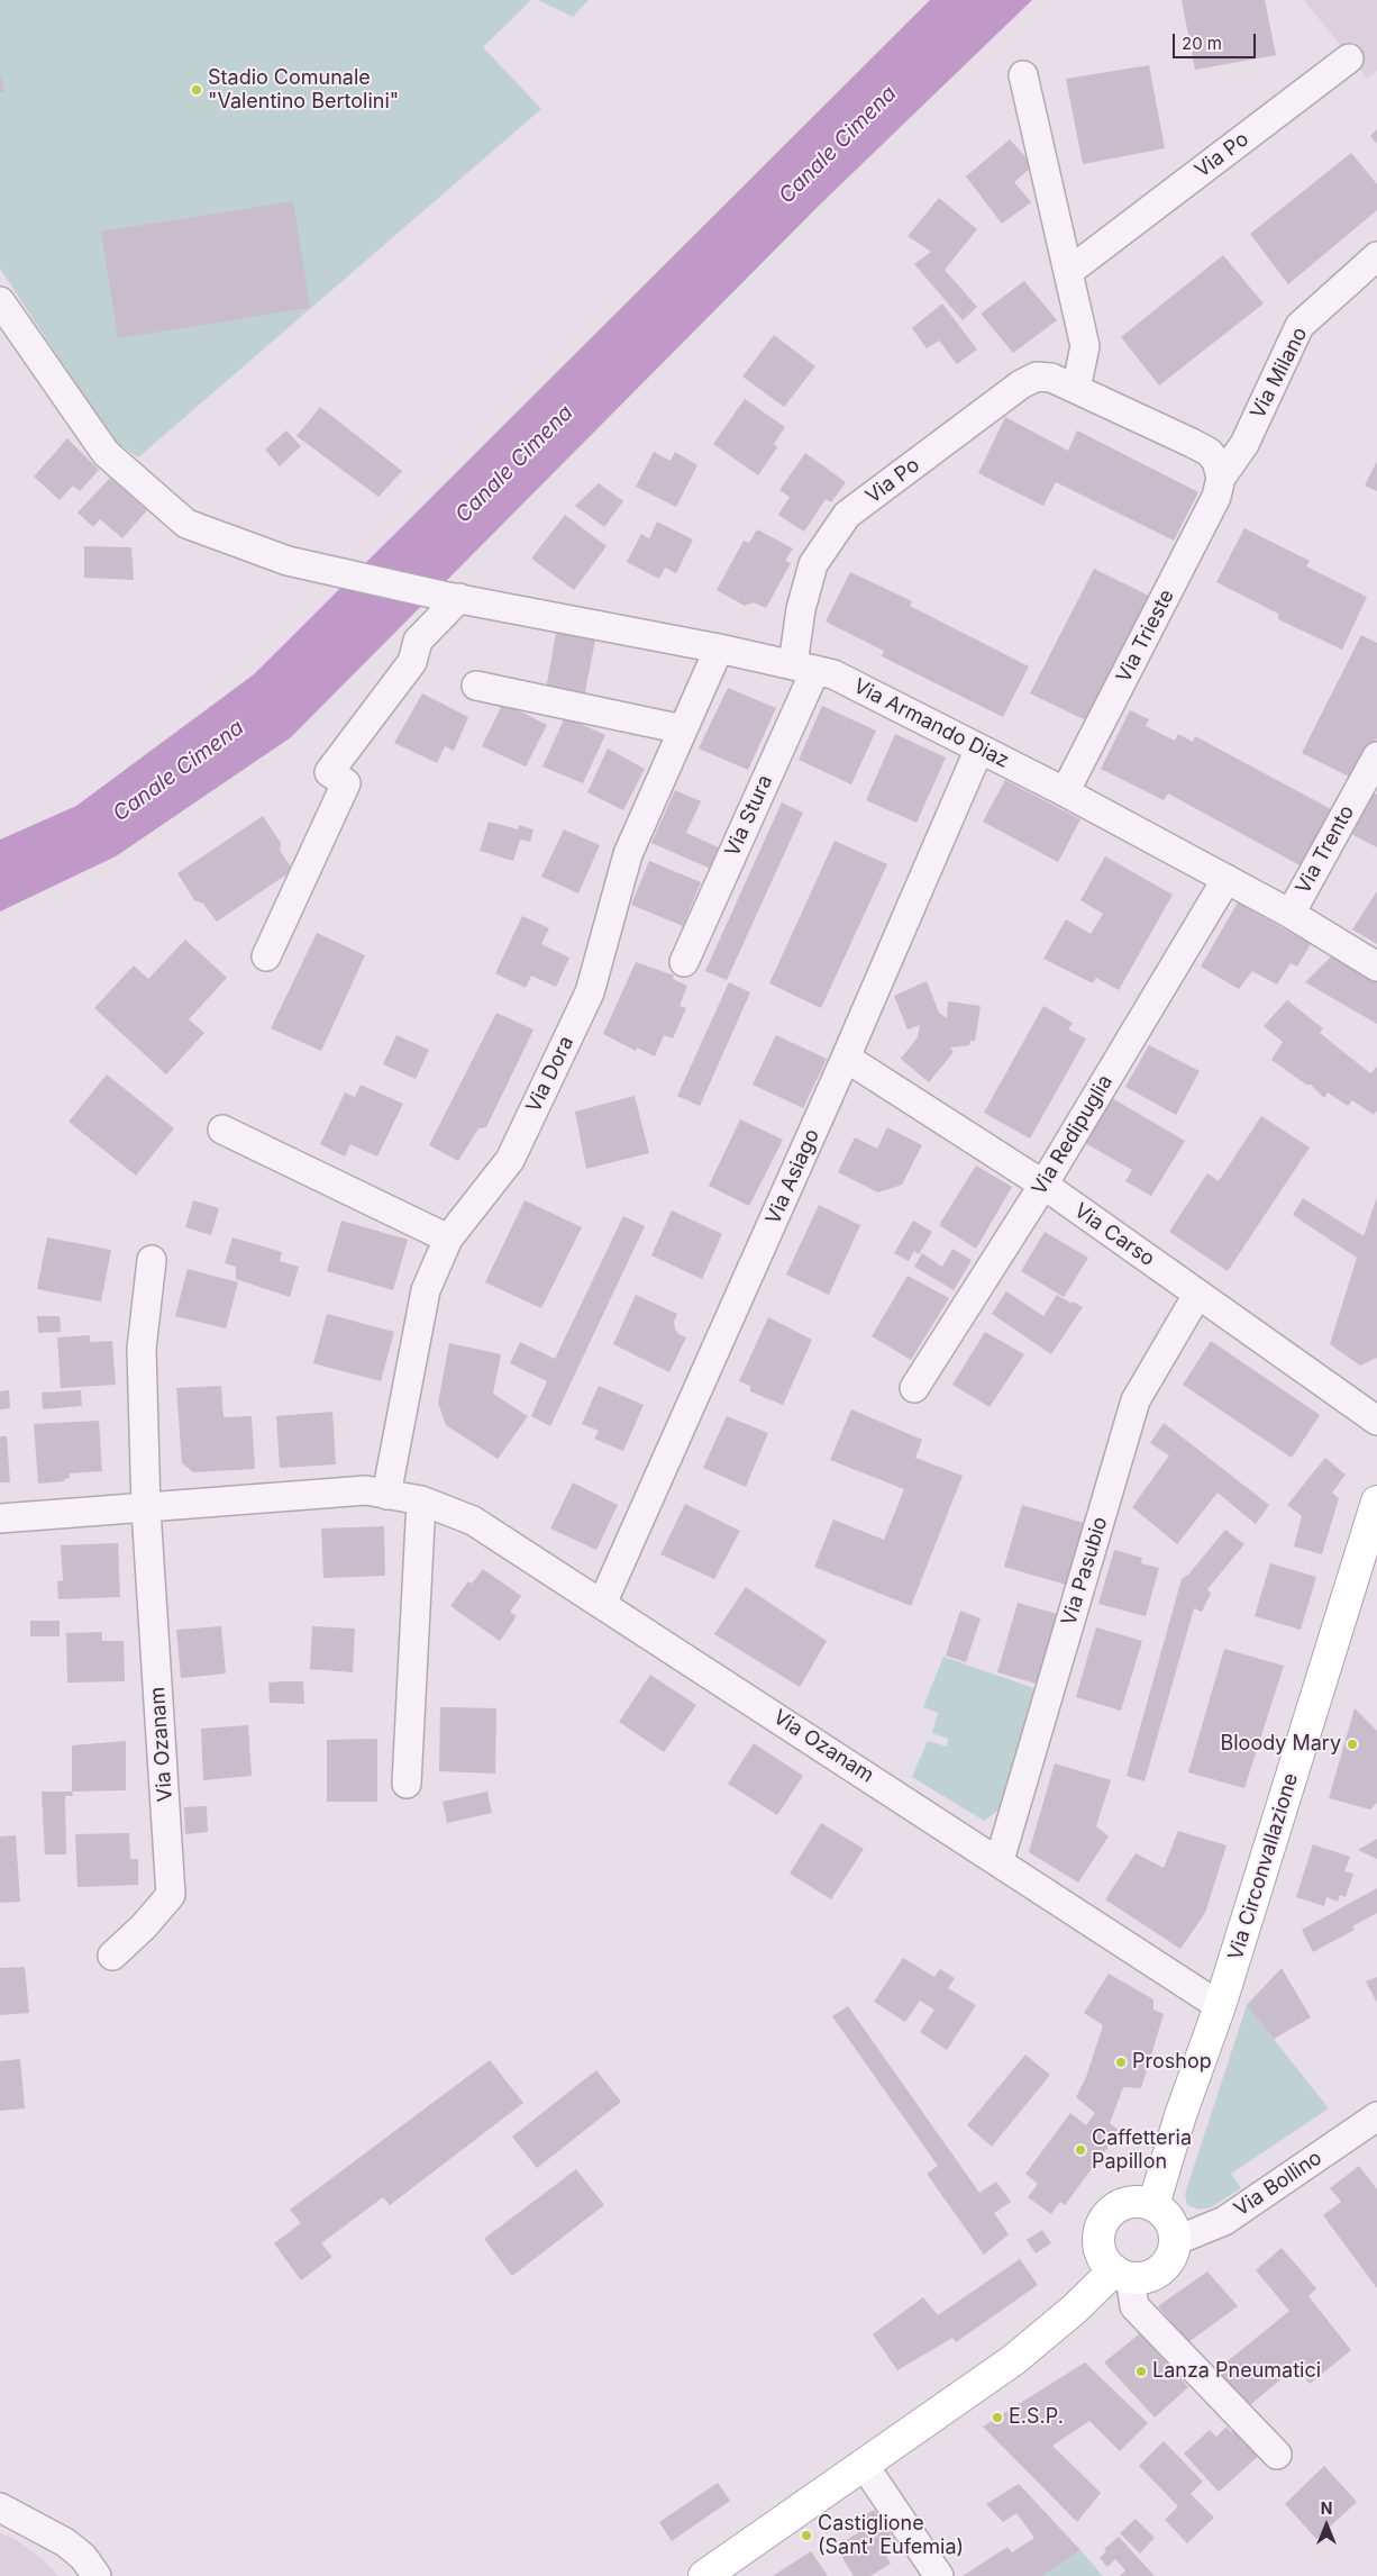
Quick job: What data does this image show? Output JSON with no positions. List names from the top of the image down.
{
  "streets": {
    "main road": ["Via Circonvallazione"],
    "street": [
      "Via Po",
      "Via Milano",
      "Via Trieste",
      "Via Armando Diaz",
      "Via Stura",
      "Via Trento",
      "Via Dora",
      "Via Redipuglia",
      "Via Asiago",
      "Via Carso",
      "Via Pasubio",
      "Via Ozanam",
      "Via Bollino"
    ]
  },
  "crossings": [
    ["Via Po", "Via Milano"],
    ["Via Po", "Via Trieste"],
    ["Via Po", "Via Armando Diaz"],
    ["Via Po", "Via Stura"],
    ["Via Milano", "Via Trieste"],
    ["Via Trieste", "Via Armando Diaz"],
    ["Via Armando Diaz", "Via Stura"],
    ["Via Armando Diaz", "Via Trento"],
    ["Via Armando Diaz", "Via Dora"],
    ["Via Armando Diaz", "Via Redipuglia"],
    ["Via Armando Diaz", "Via Asiago"],
    ["Via Dora", "Via Ozanam"],
    ["Via Redipuglia", "Via Carso"],
    ["Via Asiago", "Via Carso"],
    ["Via Asiago", "Via Ozanam"],
    ["Via Carso", "Via Pasubio"],
    ["Via Pasubio", "Via Ozanam"],
    ["Via Ozanam", "Via Circonvallazione"],
    ["Via Circonvallazione", "Via Bollino"]
  ],
  "water": ["Canale Cimena"],
  "places": [
    "Stadio Comunale \"Valentino Bertolini\"",
    "Bloody Mary",
    "Proshop",
    "Caffetteria Papillon",
    "Lanza Pneumatici",
    "E.S.P.",
    "Castiglione (Sant' Eufemia)"
  ],
  "scale_bar": "20 m",
  "north": "top"
}
